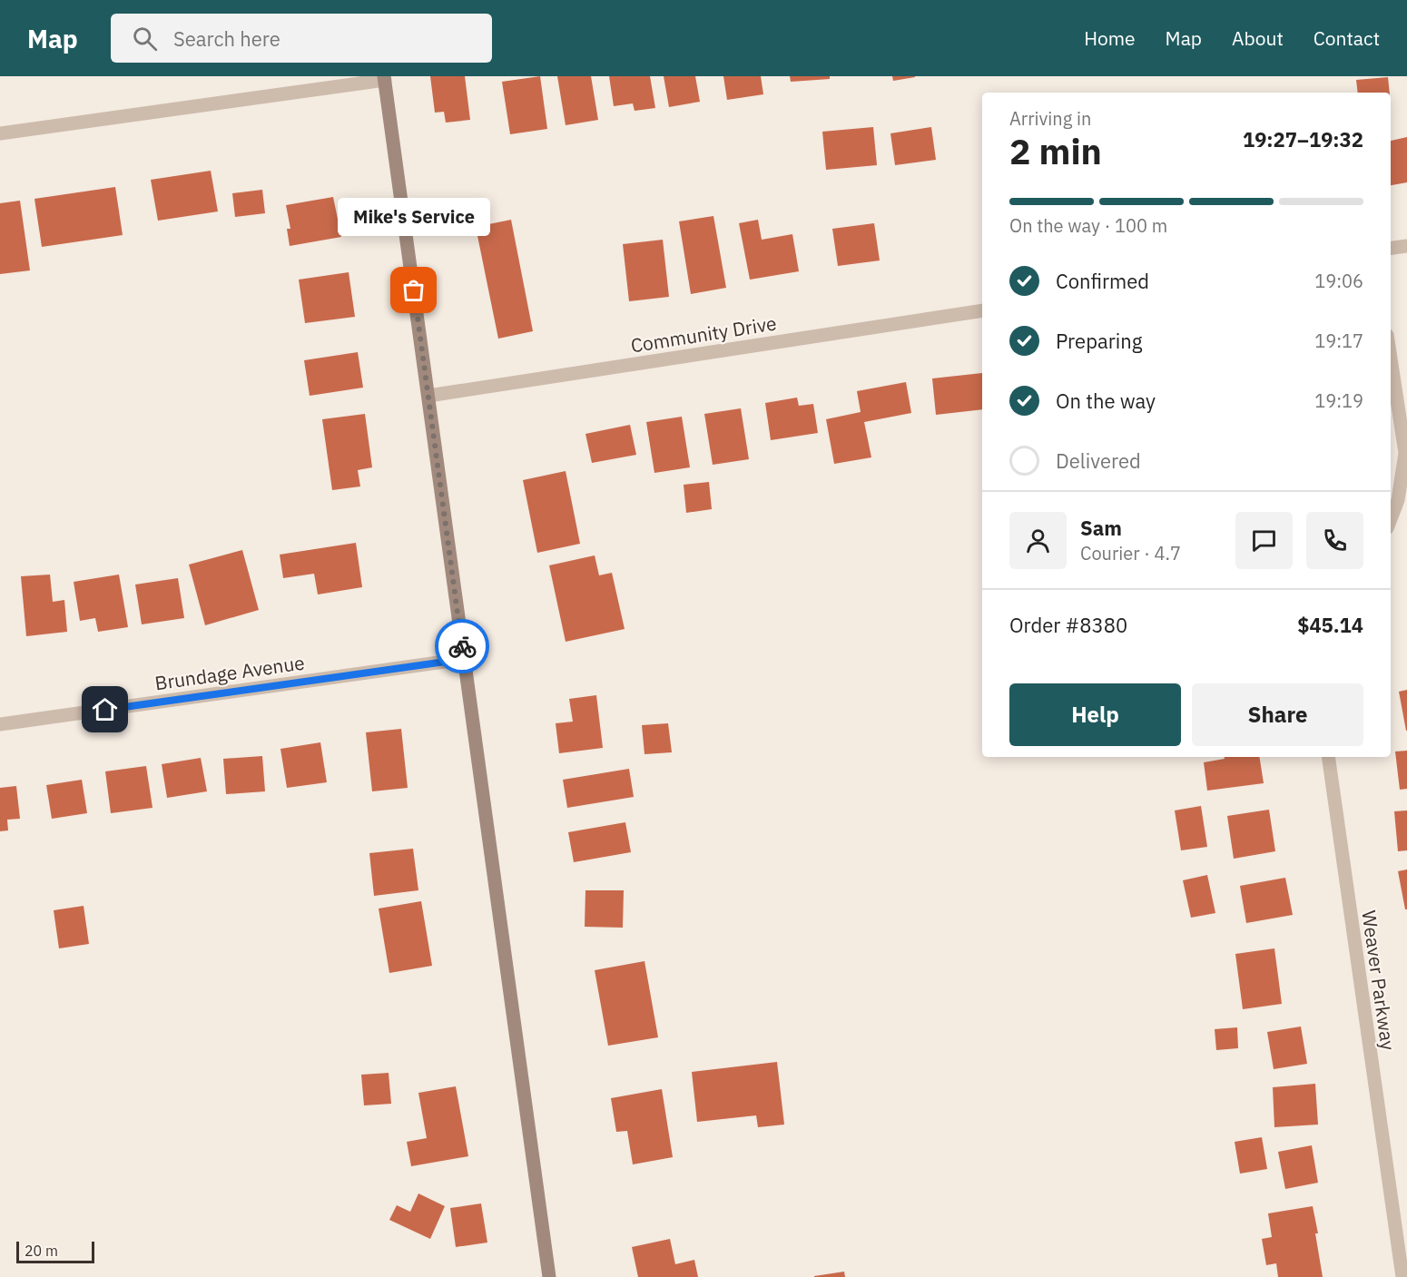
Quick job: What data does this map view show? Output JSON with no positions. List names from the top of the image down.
{
  "streets": {
    "street": ["Community Drive", "Brundage Avenue", "Weaver Parkway"]
  },
  "places": ["Mike's Service"],
  "scale_bar": "20 m",
  "page": {
    "header": "Map",
    "search": "Search here",
    "nav": [
      "Home",
      "Map",
      "About",
      "Contact"
    ],
    "heading": ["2 min", "Arriving in", "19:27–19:32"],
    "panel": [
      "Sam",
      "Courier · 4.7",
      "Order #8380",
      "$45.14"
    ],
    "bar": "On the way · 100 m",
    "bubble": "Mike's Service",
    "list": [
      ["Confirmed", "19:06"],
      ["Preparing", "19:17"],
      ["On the way", "19:19"],
      "Delivered"
    ],
    "buttons": ["Help", "Share"],
    "scale": "20 m"
  }
}
